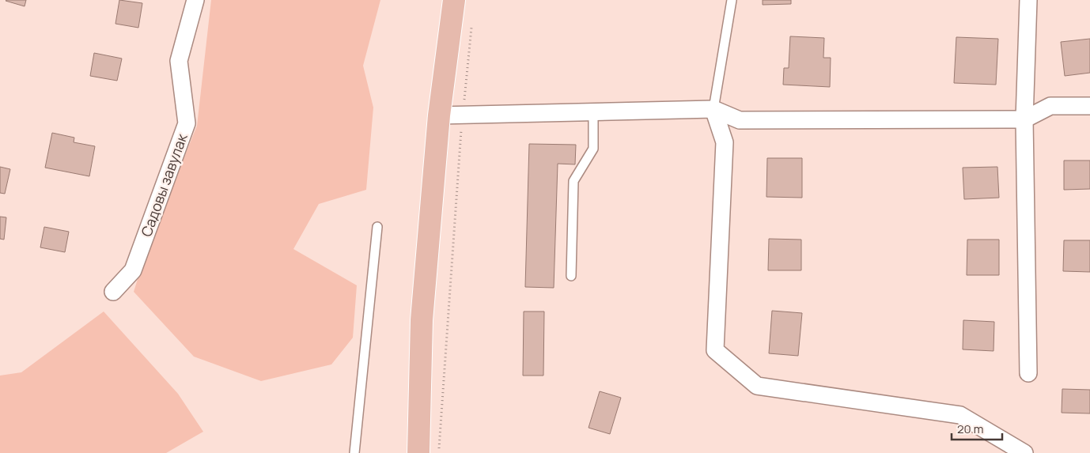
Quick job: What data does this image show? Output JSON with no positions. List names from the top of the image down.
{
  "streets": {
    "street": ["Садовы завулак"]
  },
  "scale_bar": "20 m"
}
